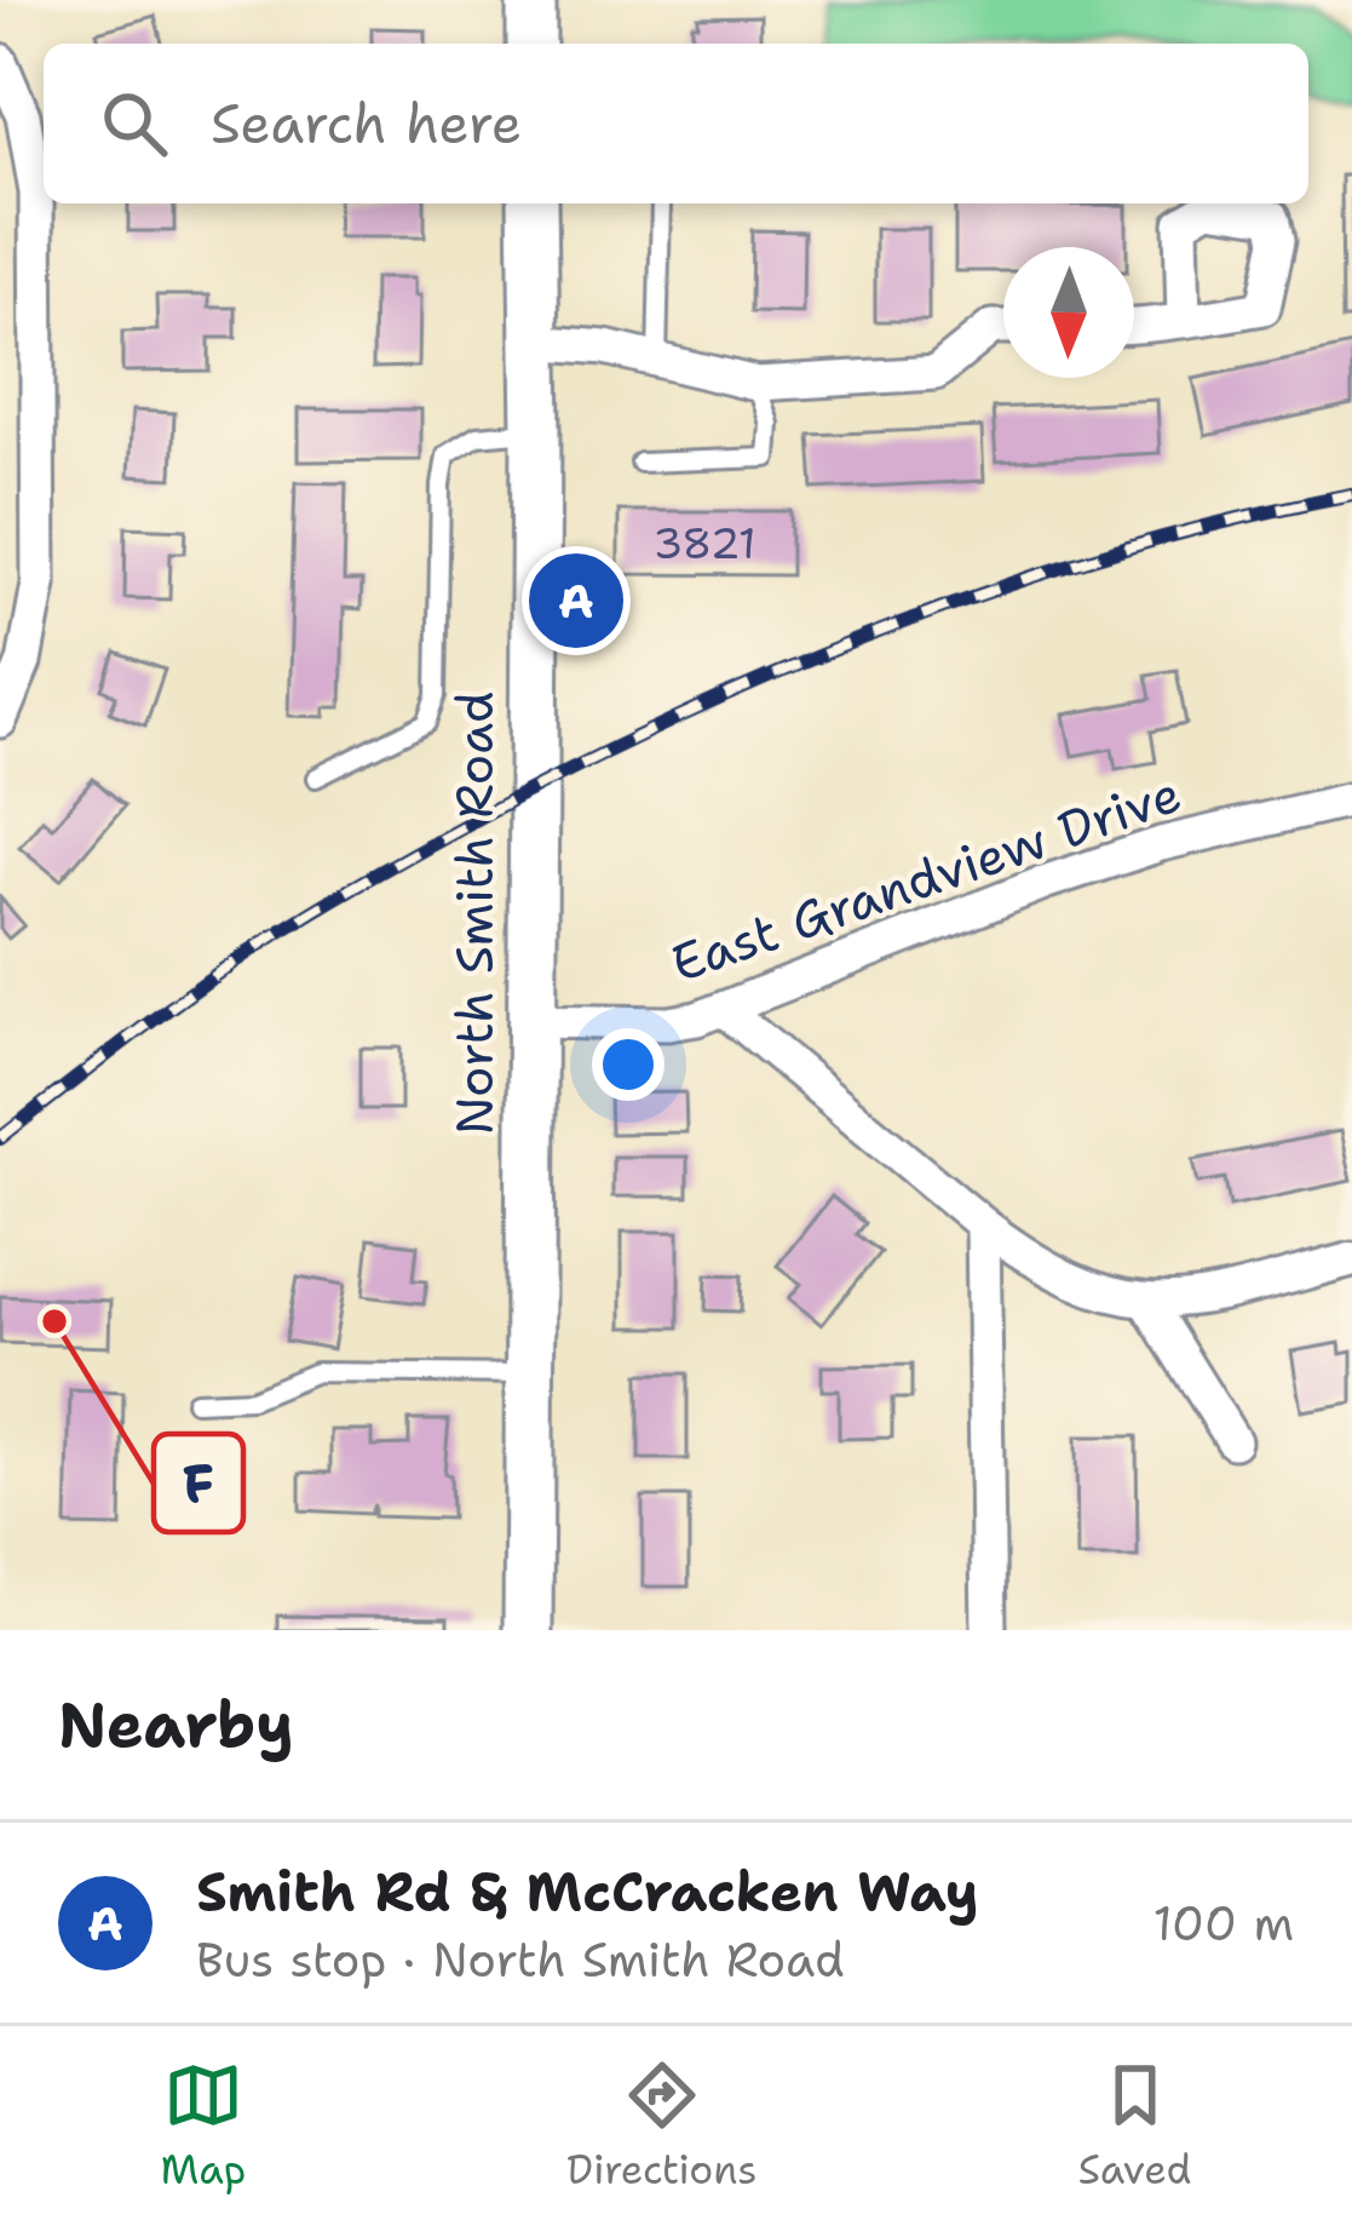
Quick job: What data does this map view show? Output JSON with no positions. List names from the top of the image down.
{
  "streets": {
    "main road": ["North Smith Road"],
    "street": ["East Grandview Drive"]
  },
  "crossings": [
    ["East Grandview Drive", "North Smith Road"]
  ],
  "places": ["F"],
  "house_numbers": ["3821"],
  "north": "bottom",
  "page": {
    "search": "Search here",
    "pins": "A",
    "heading": "Nearby",
    "list": [
      {
        "mark": "A",
        "name": "Smith Rd & McCracken Way",
        "note": "Bus stop · North Smith Road",
        "value": "100 m"
      }
    ],
    "nav": ["Map", "Directions", "Saved"]
  }
}
